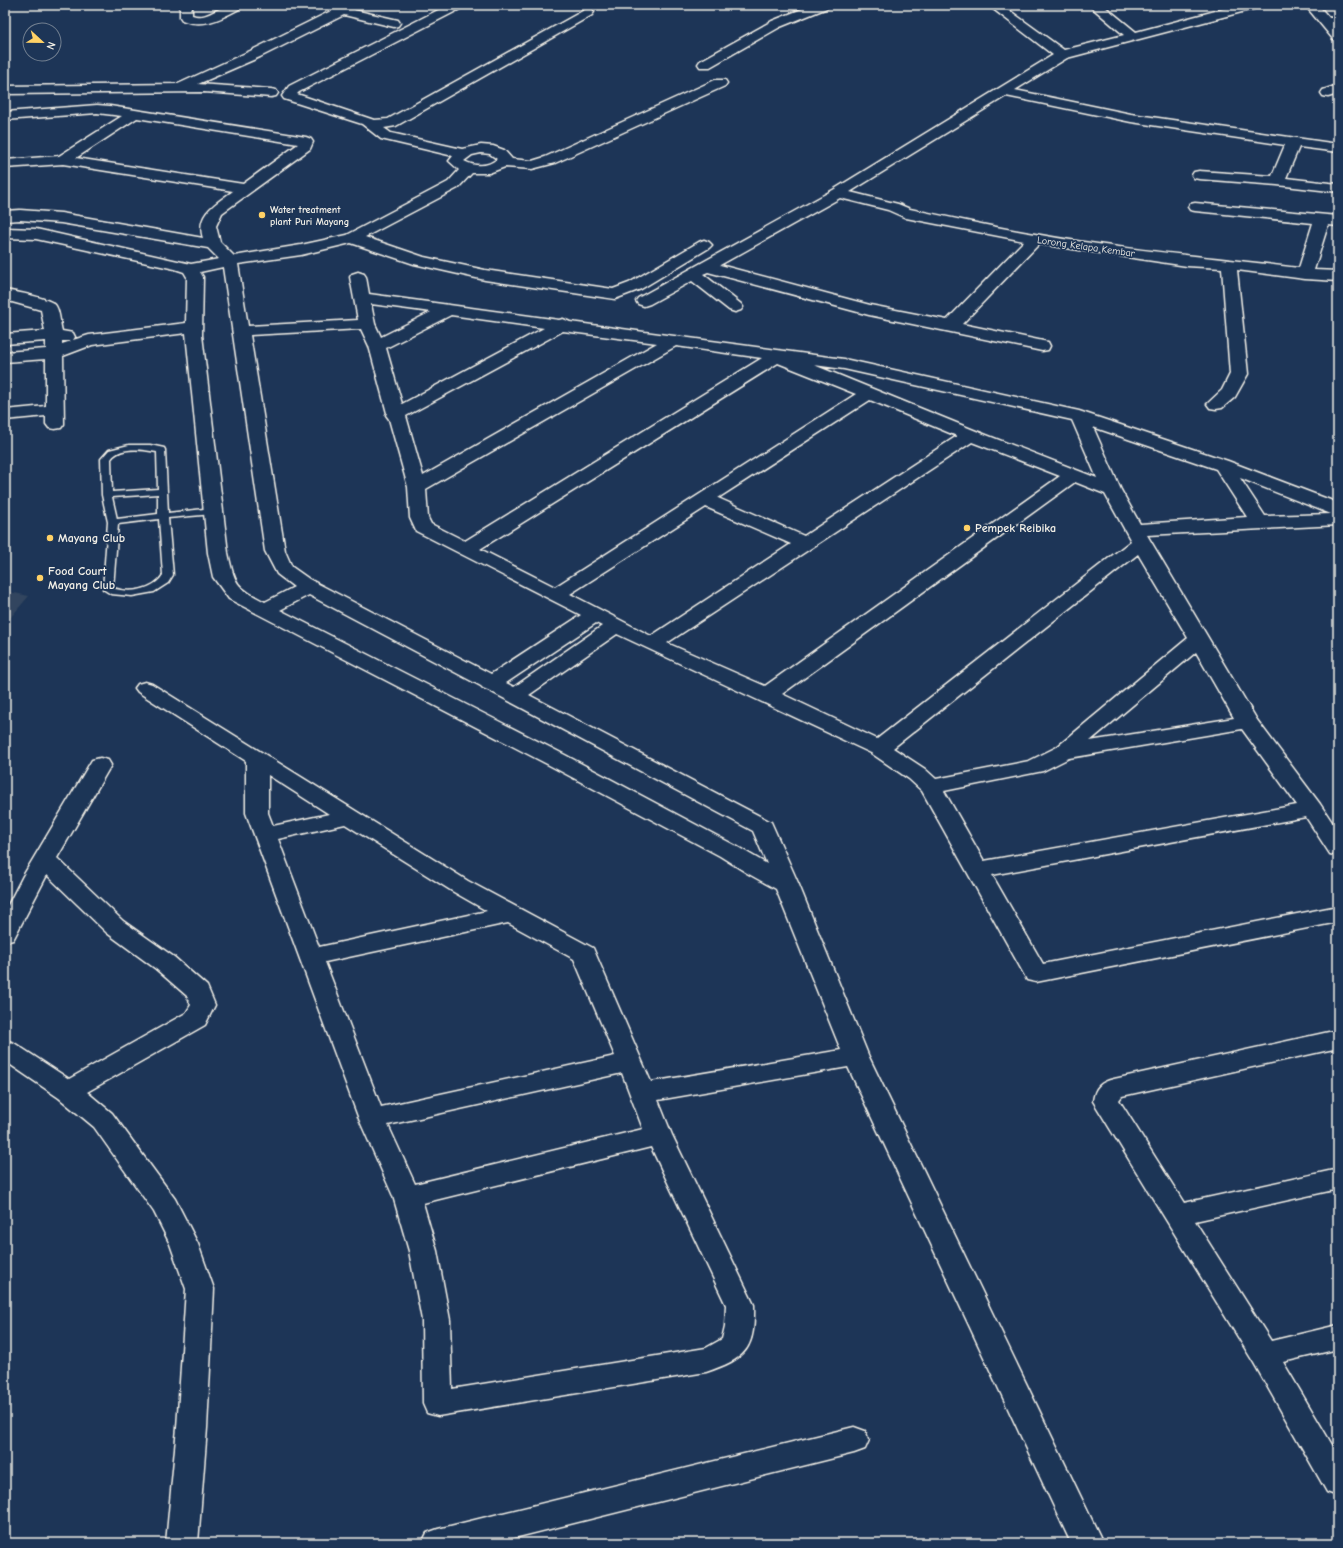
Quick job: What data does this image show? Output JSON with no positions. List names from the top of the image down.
{
  "streets": {
    "street": ["Lorong Kelapa Kembar"]
  },
  "places": [
    "Water treatment plant Puri Mayang",
    "Pempek Reibika",
    "Mayang Club",
    "Food Court Mayang Club"
  ],
  "north": "right"
}
